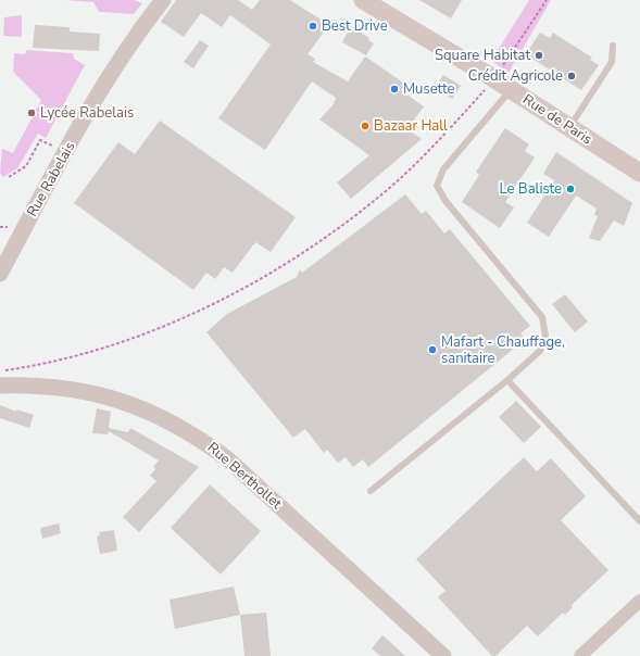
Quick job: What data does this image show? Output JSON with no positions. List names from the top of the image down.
{
  "streets": {
    "main road": ["Rue de Paris"],
    "street": ["Rue Rabelais", "Rue Berthollet"]
  },
  "places": [
    "Best Drive",
    "Square Habitat",
    "Crédit Agricole",
    "Musette",
    "Lycée Rabelais",
    "Bazaar Hall",
    "Le Baliste",
    "Mafart - Chauffage, sanitaire"
  ]
}
